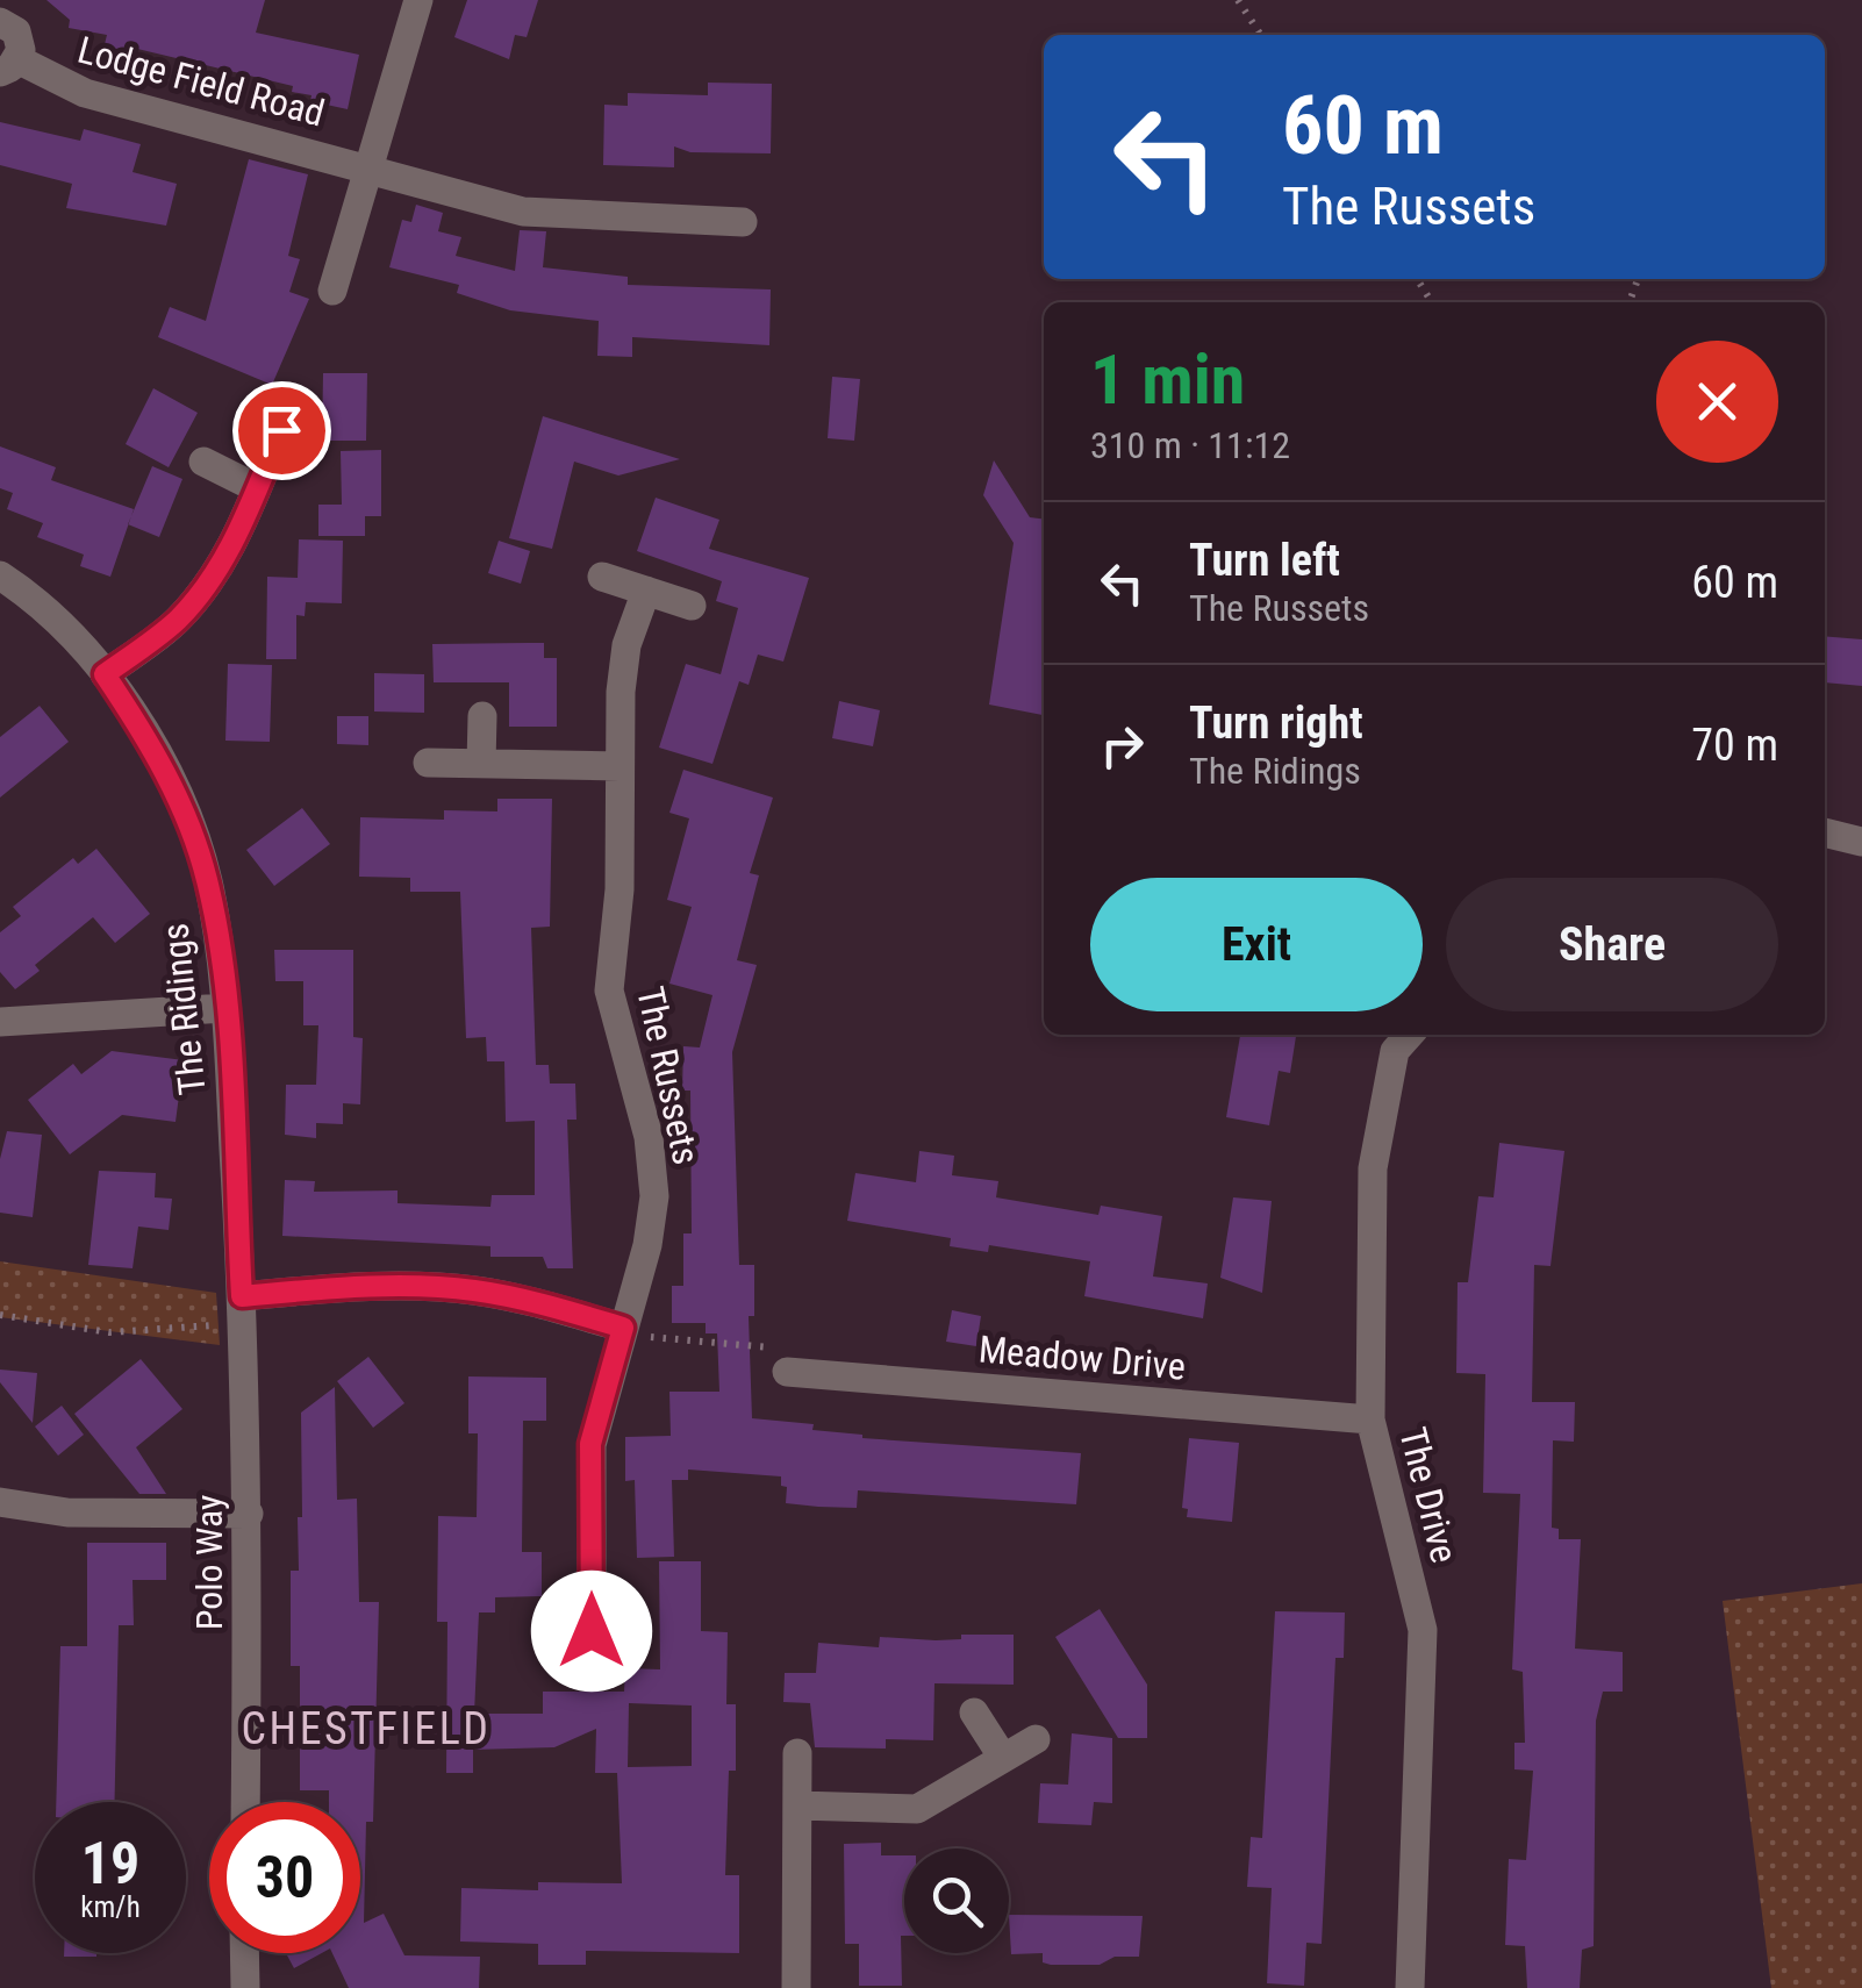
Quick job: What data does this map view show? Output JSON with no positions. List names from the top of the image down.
{
  "streets": {
    "street": [
      "Lodge Field Road",
      "The Ridings",
      "The Russets",
      "Meadow Drive",
      "The Drive",
      "Polo Way"
    ]
  },
  "crossings": [
    ["The Ridings", "Polo Way"],
    ["Meadow Drive", "The Drive"]
  ],
  "districts": ["CHESTFIELD"],
  "page": {
    "turn": ["60 m", "The Russets"],
    "heading": ["1 min", "310 m · 11:12"],
    "list": [
      {
        "name": "Turn left",
        "note": "The Russets",
        "value": "60 m"
      },
      {
        "name": "Turn right",
        "note": "The Ridings",
        "value": "70 m"
      }
    ],
    "buttons": ["Exit", "Share"],
    "speed": "19 km/h",
    "limit": "30"
  }
}
